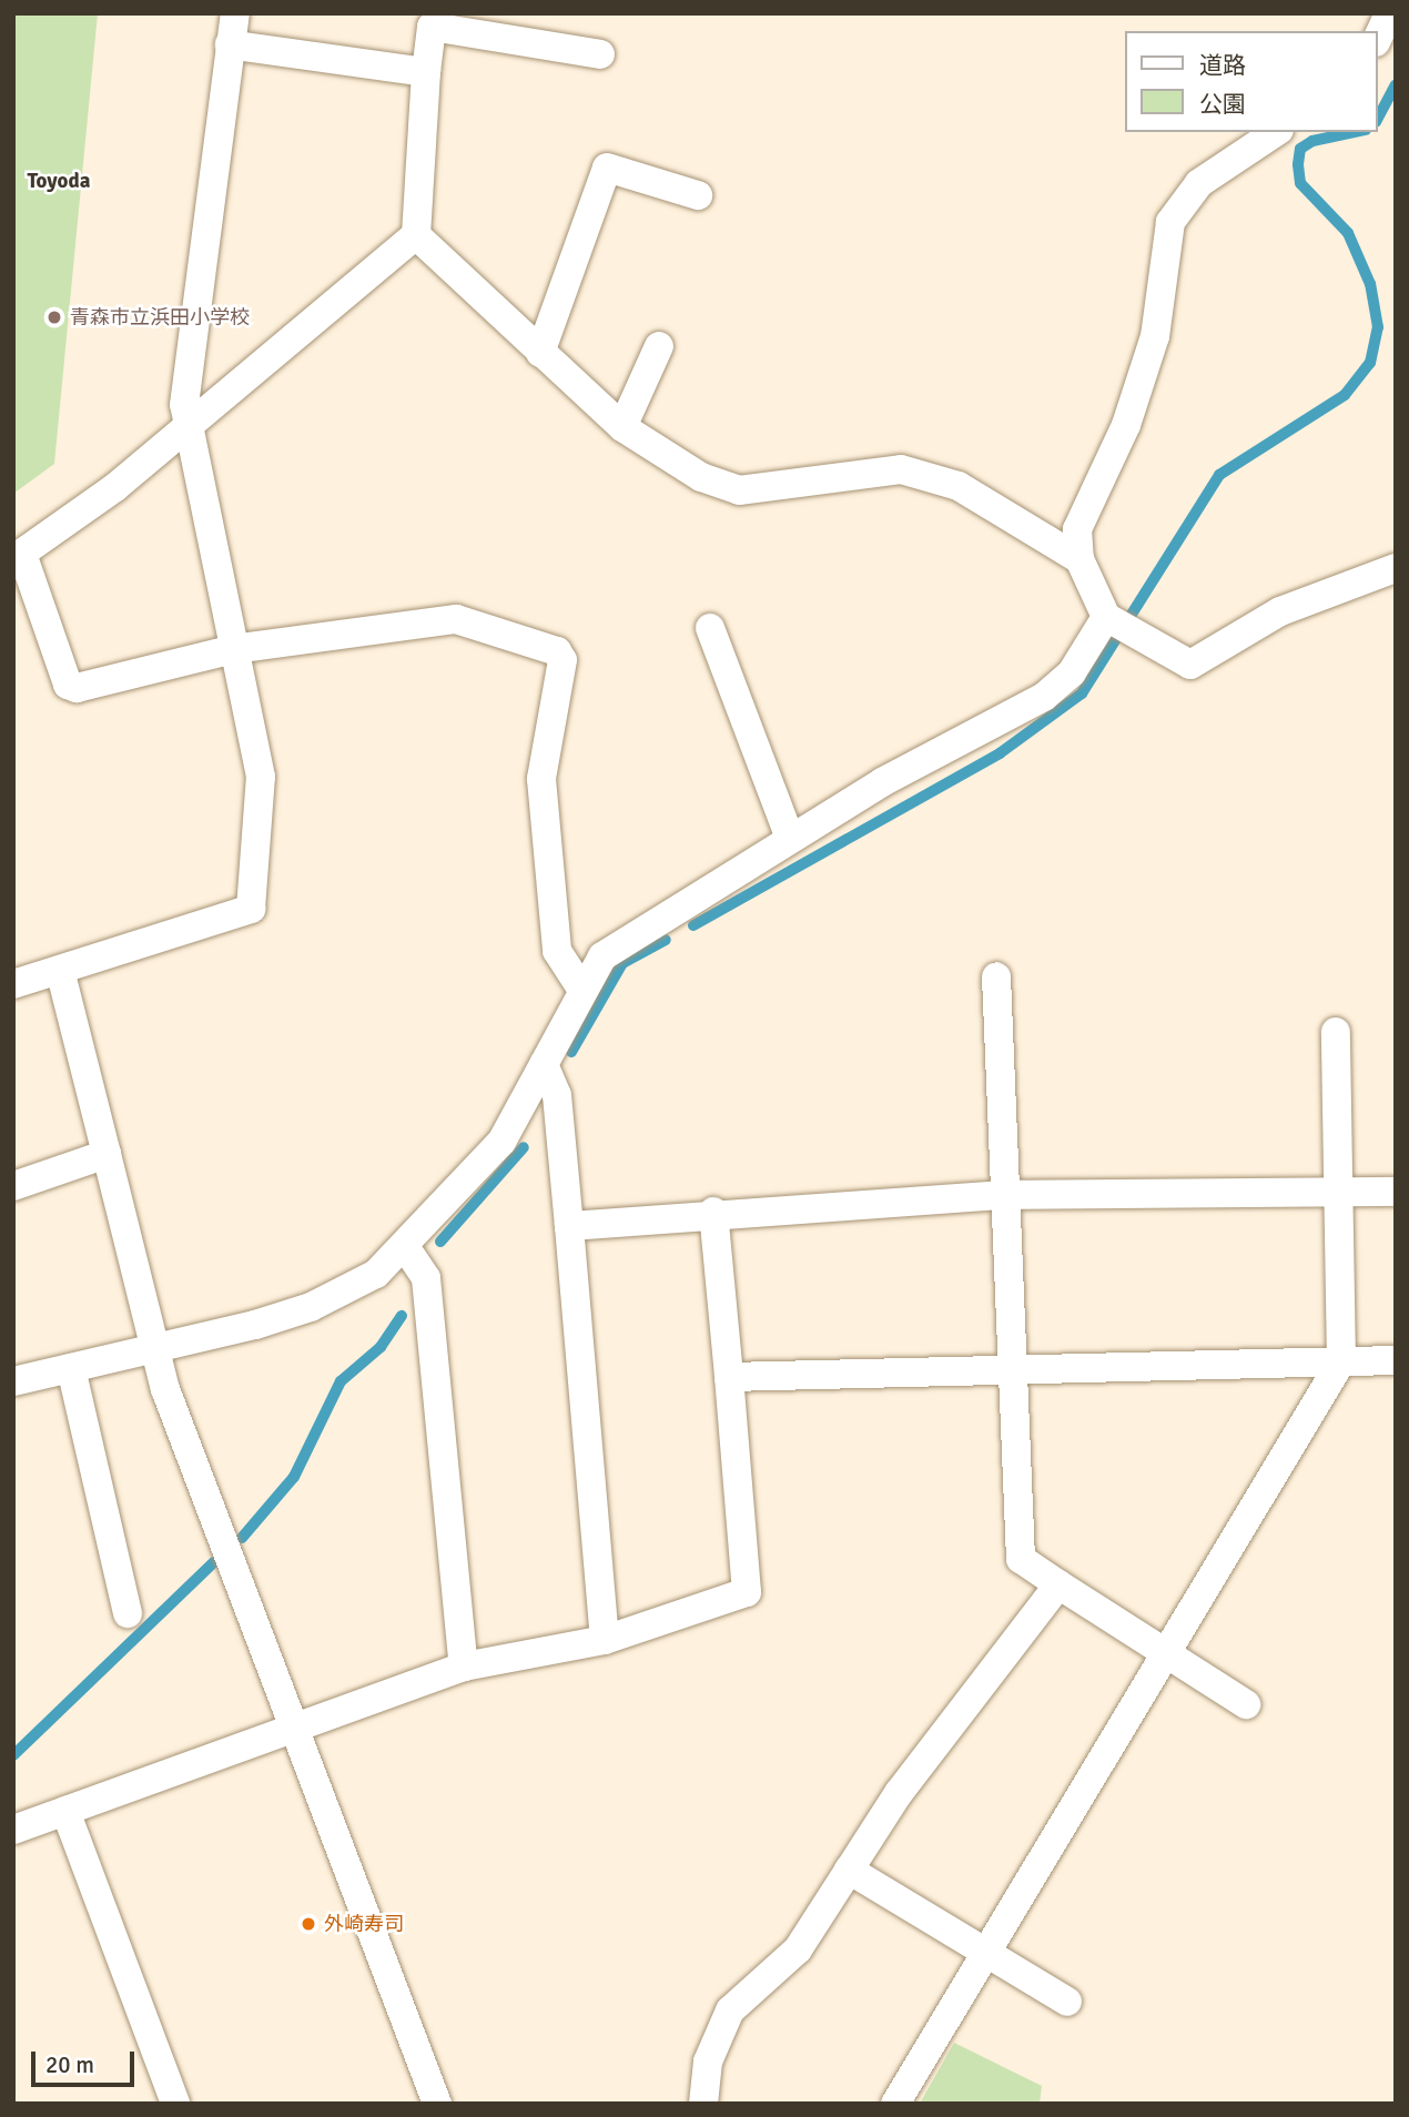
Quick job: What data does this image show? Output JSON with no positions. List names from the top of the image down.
{
  "districts": ["Toyoda"],
  "places": ["青森市立浜田小学校", "外崎寿司"],
  "legend": ["道路", "公園"],
  "scale_bar": "20 m"
}
